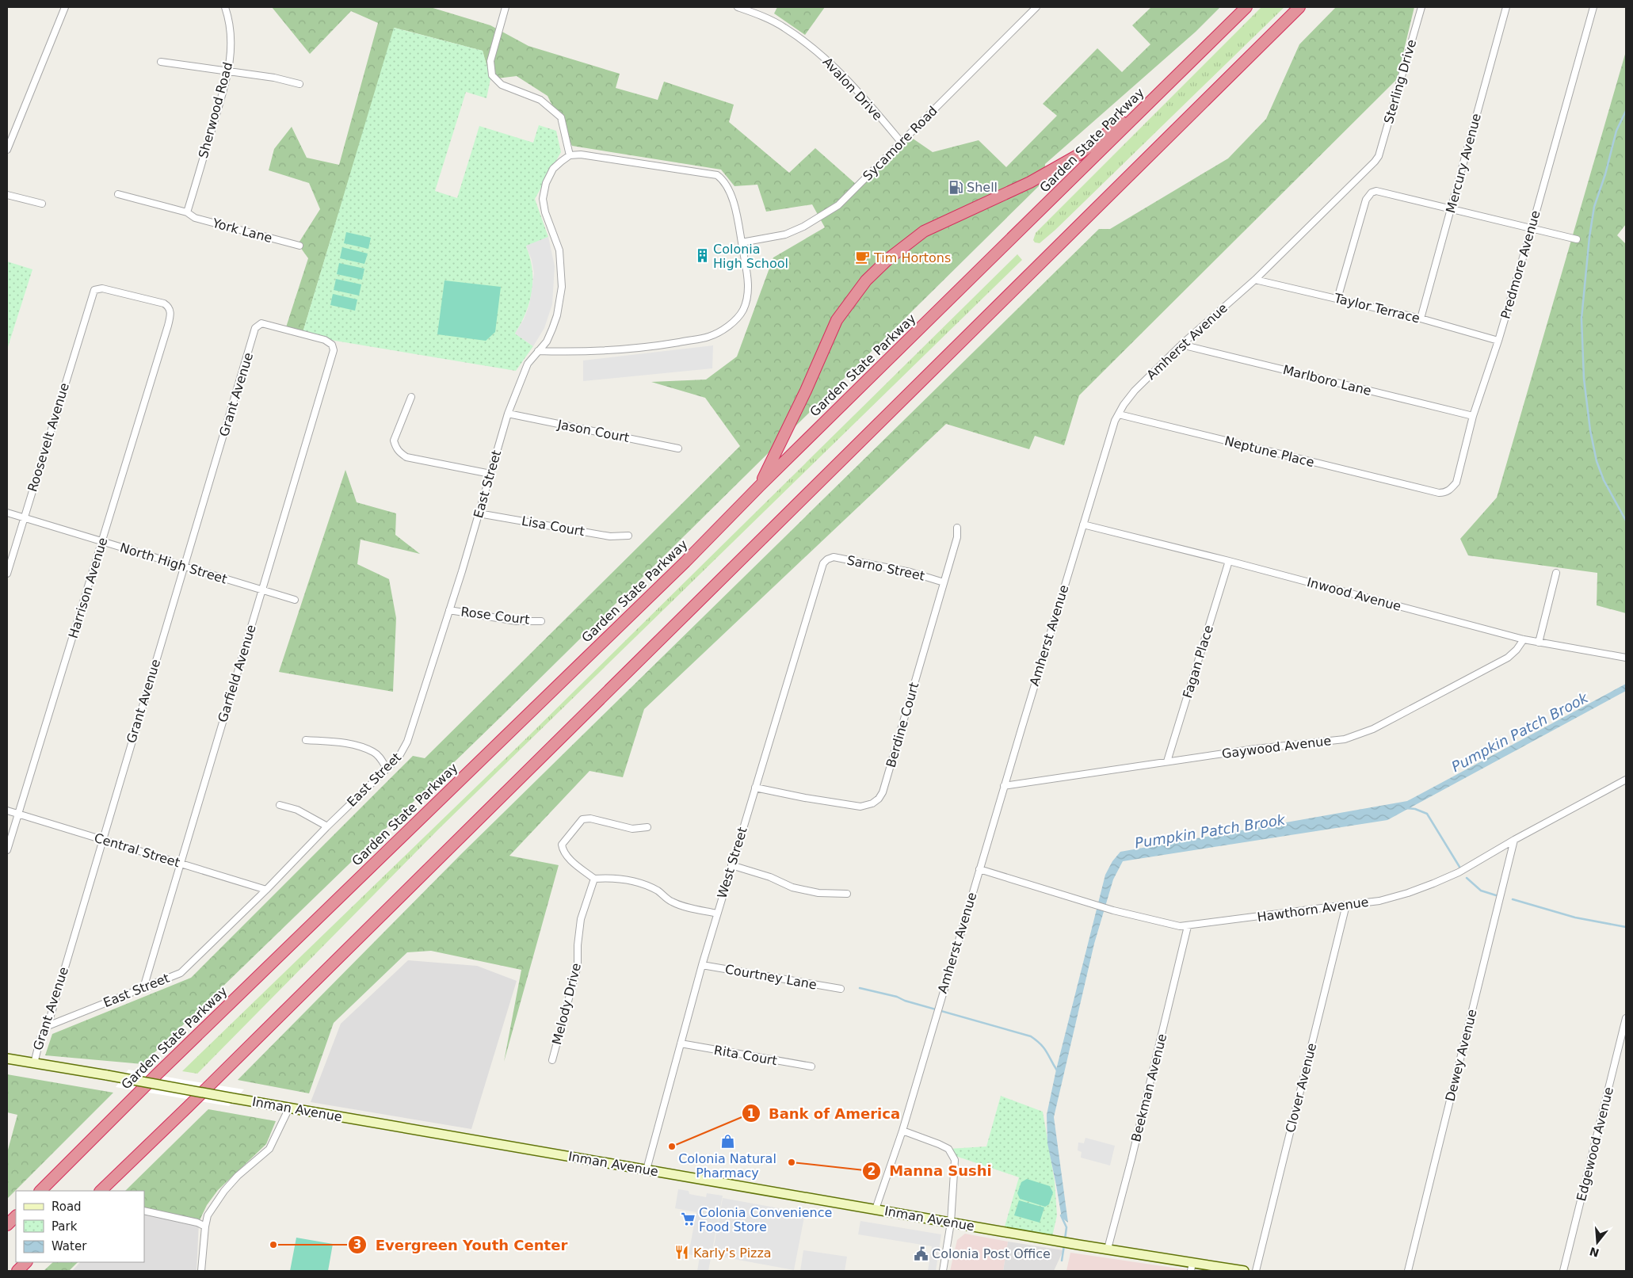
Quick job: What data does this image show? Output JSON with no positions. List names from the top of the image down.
{
  "streets": {
    "highway": ["Garden State Parkway"],
    "main road": ["Inman Avenue"],
    "street": [
      "Sterling Drive",
      "Avalon Drive",
      "Sherwood Road",
      "Sycamore Road",
      "Mercury Avenue",
      "York Lane",
      "Predmore Avenue",
      "Taylor Terrace",
      "Amherst Avenue",
      "Marlboro Lane",
      "Grant Avenue",
      "Jason Court",
      "Roosevelt Avenue",
      "Neptune Place",
      "East Street",
      "Lisa Court",
      "North High Street",
      "Sarno Street",
      "Harrison Avenue",
      "Inwood Avenue",
      "Rose Court",
      "Fagan Place",
      "Garfield Avenue",
      "Berdine Court",
      "Gaywood Avenue",
      "Central Street",
      "West Street",
      "Hawthorn Avenue",
      "Courtney Lane",
      "Melody Drive",
      "Rita Court",
      "Dewey Avenue",
      "Beekman Avenue",
      "Clover Avenue",
      "Edgewood Avenue"
    ]
  },
  "crossings": [
    ["Sterling Drive", "Amherst Avenue"],
    ["Avalon Drive", "Sycamore Road"],
    ["Sherwood Road", "York Lane"],
    ["Mercury Avenue", "Taylor Terrace"],
    ["Predmore Avenue", "Taylor Terrace"],
    ["Predmore Avenue", "Marlboro Lane"],
    ["Predmore Avenue", "Neptune Place"],
    ["Taylor Terrace", "Amherst Avenue"],
    ["Amherst Avenue", "Marlboro Lane"],
    ["Amherst Avenue", "Neptune Place"],
    ["Amherst Avenue", "Inwood Avenue"],
    ["Amherst Avenue", "Gaywood Avenue"],
    ["Amherst Avenue", "Hawthorn Avenue"],
    ["Amherst Avenue", "Inman Avenue"],
    ["Grant Avenue", "East Street"],
    ["Grant Avenue", "North High Street"],
    ["Grant Avenue", "Garfield Avenue"],
    ["Grant Avenue", "Central Street"],
    ["Grant Avenue", "Inman Avenue"],
    ["Jason Court", "East Street"],
    ["Roosevelt Avenue", "North High Street"],
    ["Roosevelt Avenue", "Harrison Avenue"],
    ["East Street", "Lisa Court"],
    ["East Street", "Rose Court"],
    ["East Street", "Garfield Avenue"],
    ["East Street", "Central Street"],
    ["North High Street", "Harrison Avenue"],
    ["North High Street", "Garfield Avenue"],
    ["Sarno Street", "Berdine Court"],
    ["Sarno Street", "West Street"],
    ["Harrison Avenue", "Central Street"],
    ["Inwood Avenue", "Fagan Place"],
    ["Inwood Avenue", "Gaywood Avenue"],
    ["Fagan Place", "Gaywood Avenue"],
    ["Garfield Avenue", "Central Street"],
    ["Berdine Court", "West Street"],
    ["West Street", "Courtney Lane"],
    ["West Street", "Rita Court"],
    ["West Street", "Inman Avenue"],
    ["Hawthorn Avenue", "Dewey Avenue"],
    ["Hawthorn Avenue", "Beekman Avenue"],
    ["Hawthorn Avenue", "Clover Avenue"],
    ["Beekman Avenue", "Inman Avenue"]
  ],
  "water": ["Pumpkin Patch Brook"],
  "places": {
    "fuel station": ["Shell"],
    "building": ["Colonia High School"],
    "cafe": ["Tim Hortons"],
    "shop": ["Colonia Natural Pharmacy"],
    "other": ["Bank of America", "Manna Sushi", "Evergreen Youth Center"],
    "supermarket": ["Colonia Convenience Food Store"],
    "restaurant": ["Karly's Pizza"],
    "public building": ["Colonia Post Office"]
  },
  "legend": ["Road", "Park", "Water"],
  "north": "bottom"
}
